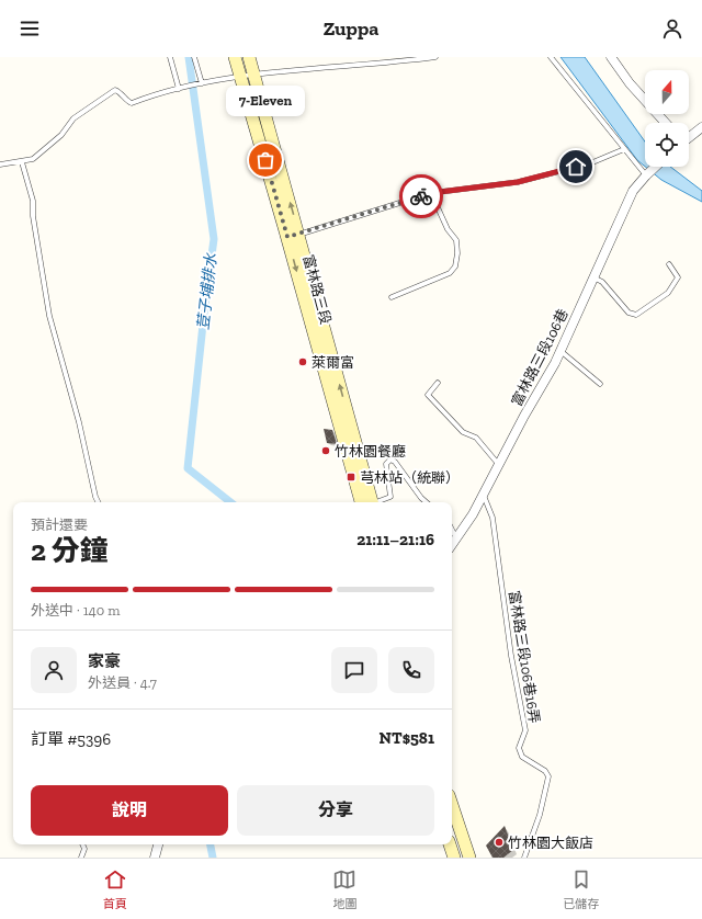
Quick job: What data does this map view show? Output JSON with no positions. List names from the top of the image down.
{
  "streets": {
    "main road": ["富林路三段"],
    "street": ["富林路三段106巷"],
    "lane": ["富林路三段106巷16弄"]
  },
  "crossings": [
    ["富林路三段106巷", "富林路三段106巷16弄"]
  ],
  "water": ["荳子埔排水"],
  "places": {
    "other": [
      "7-Eleven",
      "萊爾富",
      "竹林園餐廳",
      "竹林園大飯店"
    ],
    "transit": ["芎林站（統聯）"]
  },
  "north": "top",
  "page": {
    "header": "Zuppa",
    "bubble": "7-Eleven",
    "heading": ["2 分鐘", "預計還要", "21:11–21:16"],
    "panel": [
      "家豪",
      "外送員 · 4.7",
      "訂單 #5396",
      "NT$581"
    ],
    "bar": "外送中 · 140 m",
    "buttons": ["說明", "分享"],
    "tabs": ["首頁", "地圖", "已儲存"]
  }
}
